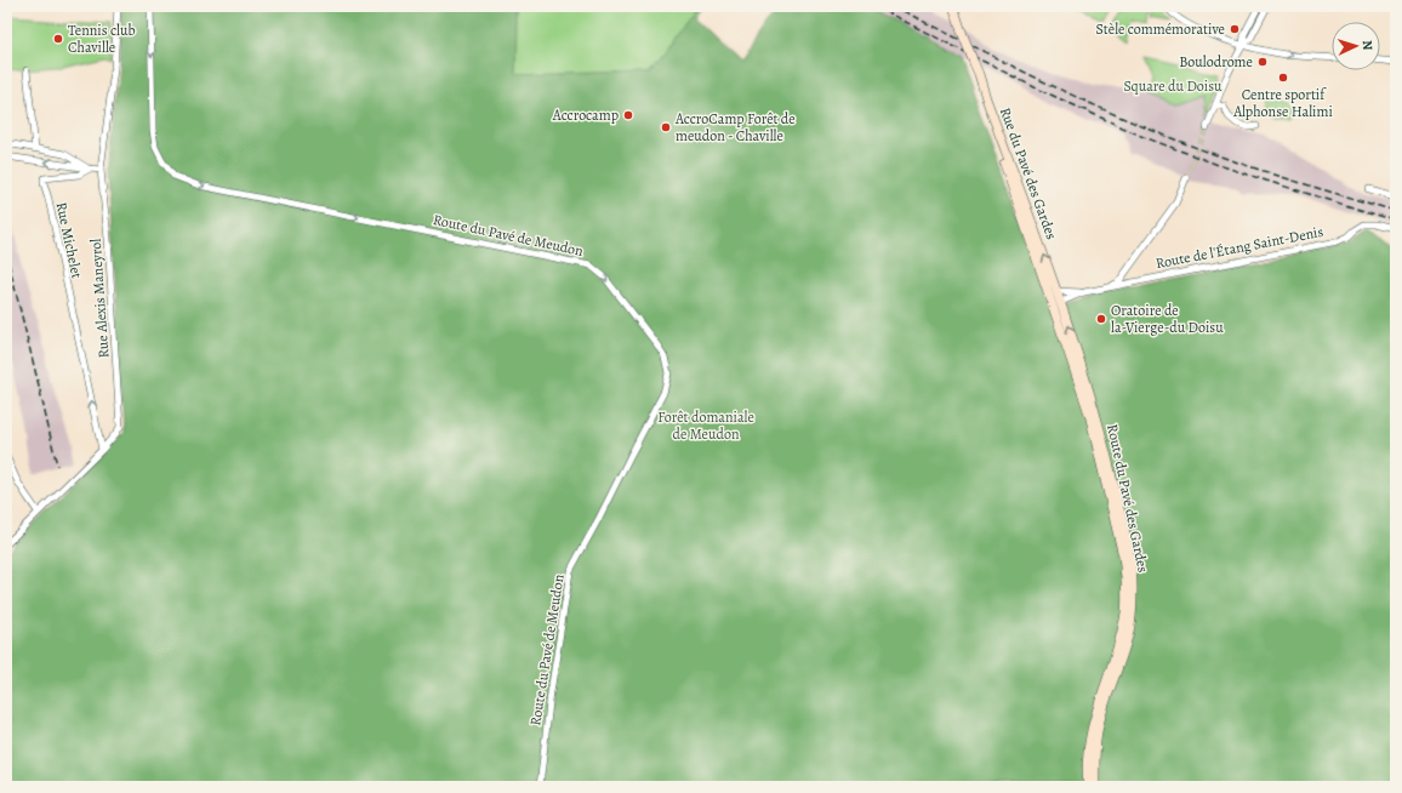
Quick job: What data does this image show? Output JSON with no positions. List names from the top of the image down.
{
  "streets": {
    "main road": ["Rue du Pavé des Gardes", "Route du Pavé des Gardes"],
    "street": [
      "Route du Pavé de Meudon",
      "Rue Michelet",
      "Route de l'Étang Saint-Denis",
      "Rue Alexis Maneyrol"
    ]
  },
  "crossings": [
    ["Rue du Pavé des Gardes", "Route de l'Étang Saint-Denis"],
    ["Rue du Pavé des Gardes", "Route du Pavé des Gardes"],
    ["Rue Michelet", "Rue Alexis Maneyrol"],
    ["Route de l'Étang Saint-Denis", "Route du Pavé des Gardes"]
  ],
  "one_way": ["Rue Michelet"],
  "parks": ["Square du Doisu", "Forêt domaniale de Meudon"],
  "places": [
    "Stèle commémorative",
    "Tennis club Chaville",
    "Boulodrome",
    "Centre sportif Alphonse Halimi",
    "Accrocamp",
    "AccroCamp Forêt de meudon - Chaville",
    "Oratoire de la-Vierge-du Doisu"
  ],
  "north": "right"
}
